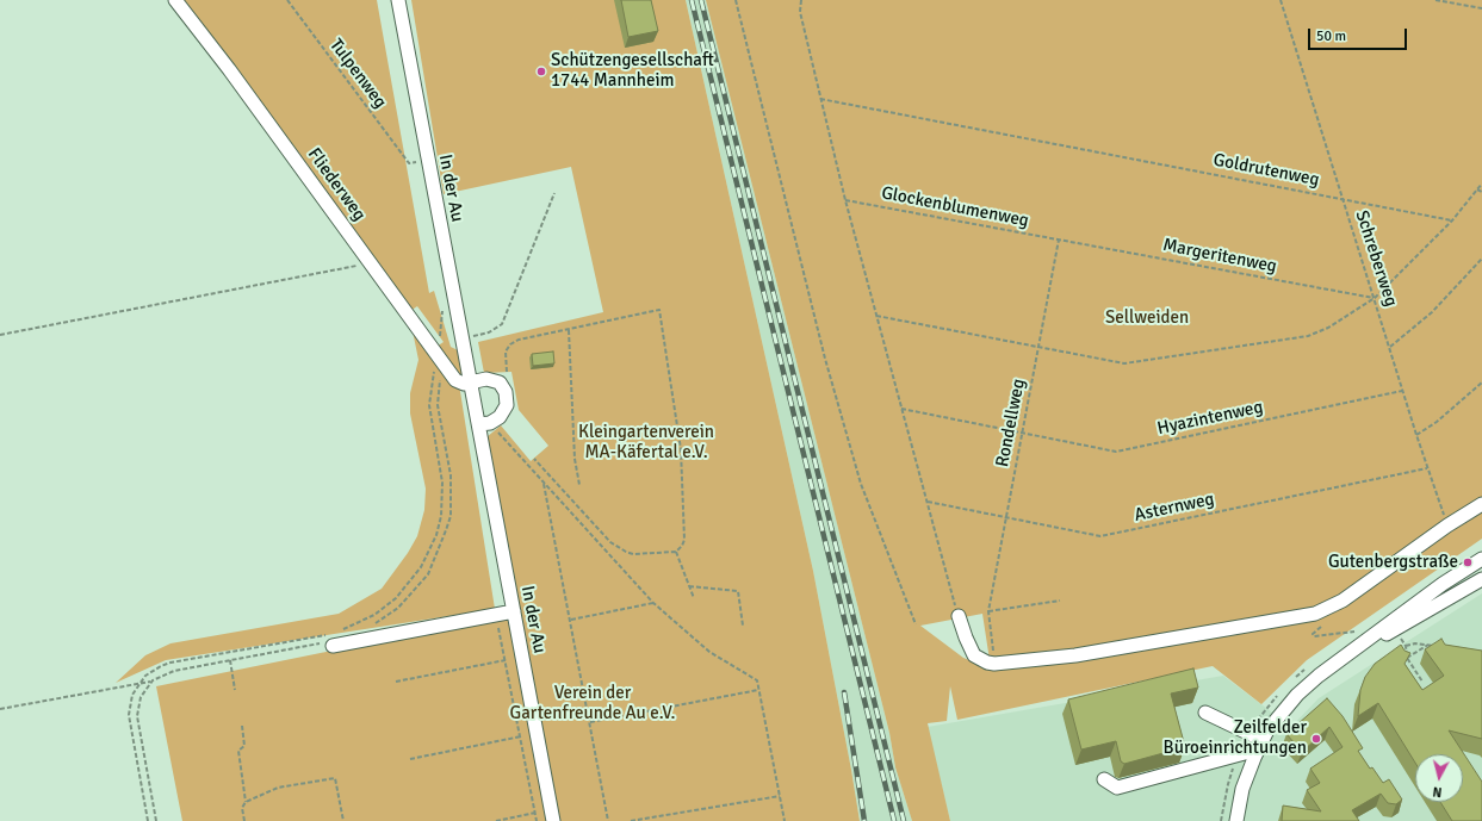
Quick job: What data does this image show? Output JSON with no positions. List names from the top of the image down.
{
  "streets": {
    "street": ["Fliederweg", "In der Au"],
    "path": [
      "Tulpenweg",
      "Goldrutenweg",
      "Glockenblumenweg",
      "Margeritenweg",
      "Schreberweg",
      "Hyazintenweg",
      "Rondellweg",
      "Asternweg"
    ]
  },
  "crossings": [
    ["Goldrutenweg", "Schreberweg"],
    ["Fliederweg", "In der Au"],
    ["Glockenblumenweg", "Margeritenweg"],
    ["Glockenblumenweg", "Rondellweg"],
    ["Margeritenweg", "Schreberweg"],
    ["Margeritenweg", "Rondellweg"],
    ["Schreberweg", "Hyazintenweg"],
    ["Schreberweg", "Asternweg"],
    ["Hyazintenweg", "Rondellweg"],
    ["Rondellweg", "Asternweg"]
  ],
  "parks": ["Sellweiden", "Kleingartenverein MA-Käfertal e.V.", "Verein der Gartenfreunde Au e.V."],
  "places": ["Schützengesellschaft 1744 Mannheim", "Gutenbergstraße", "Zeilfelder Büroeinrichtungen"],
  "scale_bar": "50 m",
  "north": "bottom"
}
